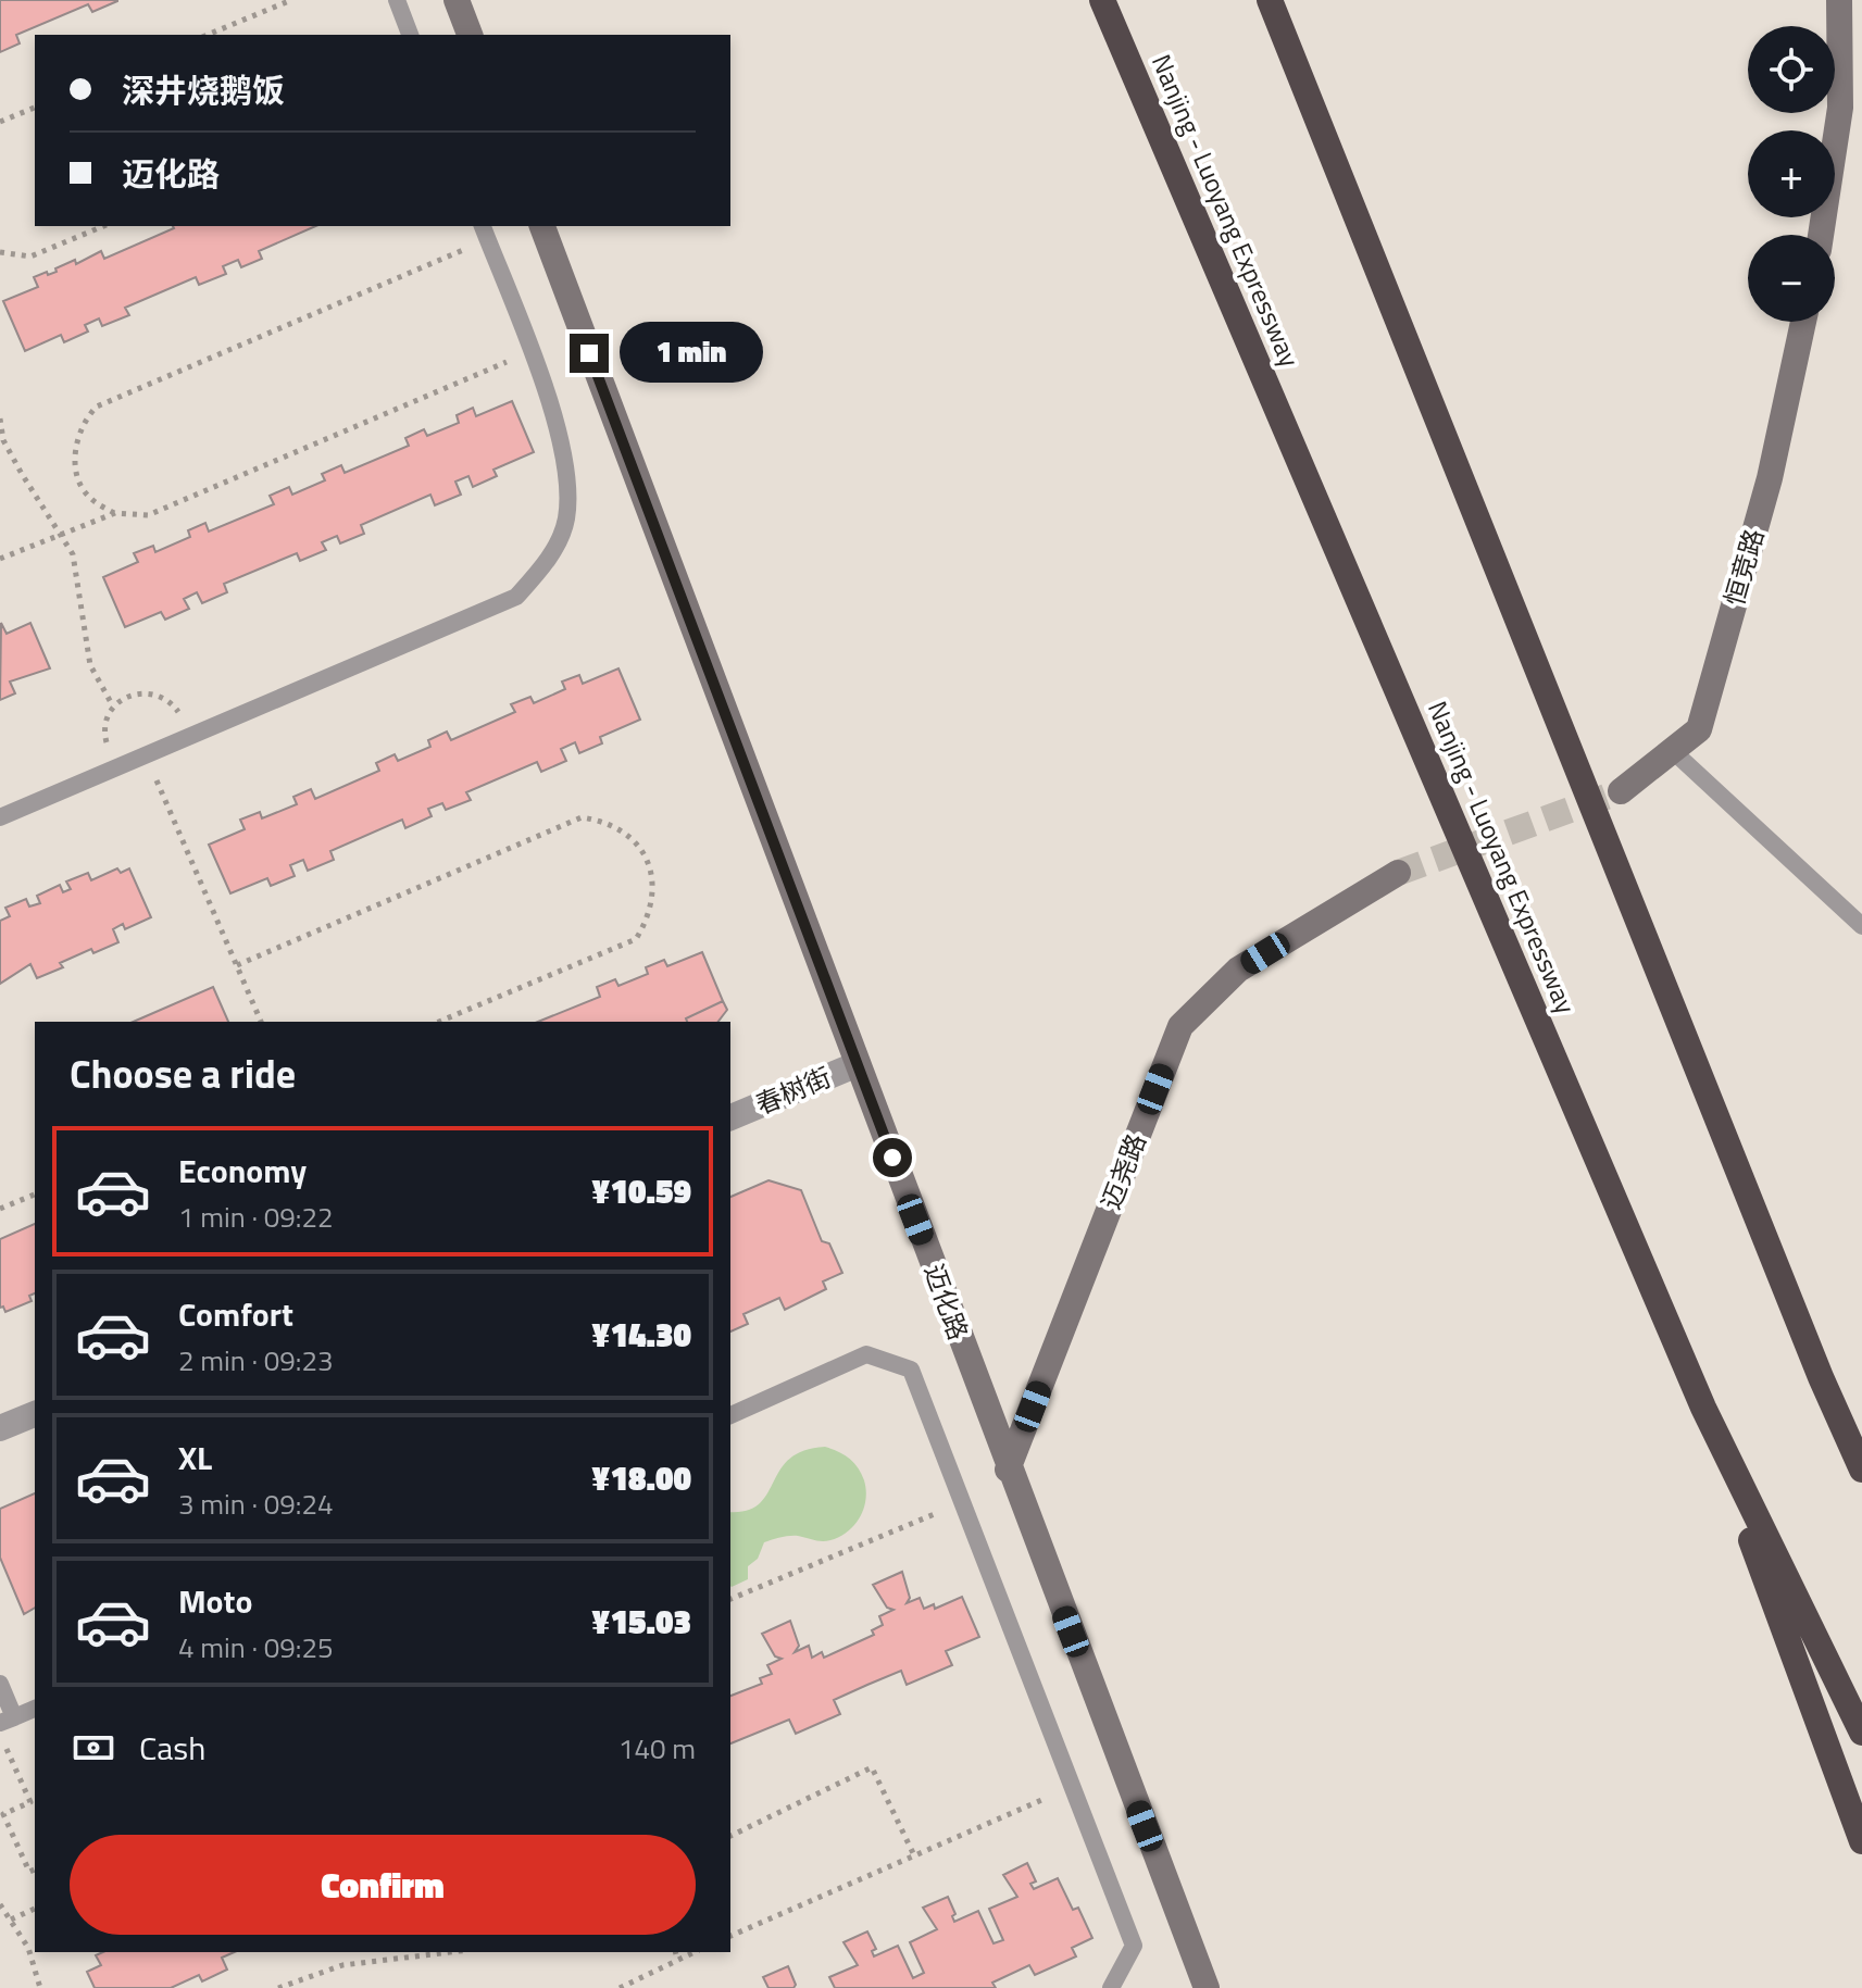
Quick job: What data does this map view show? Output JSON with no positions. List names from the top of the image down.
{
  "streets": {
    "highway": ["Nanjing - Luoyang Expressway"],
    "street": [
      "恒竞路",
      "春树街",
      "迈尧路",
      "迈化路"
    ]
  },
  "crossings": [
    ["春树街", "迈化路"],
    ["迈尧路", "迈化路"]
  ],
  "page": {
    "map_buttons": ["+", "−"],
    "banner": ["深井烧鹅饭", "迈化路"],
    "bubble": "1 min",
    "heading": "Choose a ride",
    "list": [
      {
        "name": "Economy",
        "note": "1 min · 09:22",
        "value": "¥10.59"
      },
      {
        "name": "Comfort",
        "note": "2 min · 09:23",
        "value": "¥14.30"
      },
      {
        "name": "XL",
        "note": "3 min · 09:24",
        "value": "¥18.00"
      },
      {
        "name": "Moto",
        "note": "4 min · 09:25",
        "value": "¥15.03"
      }
    ],
    "pay": ["Cash", "140 m"],
    "buttons": "Confirm"
  }
}
